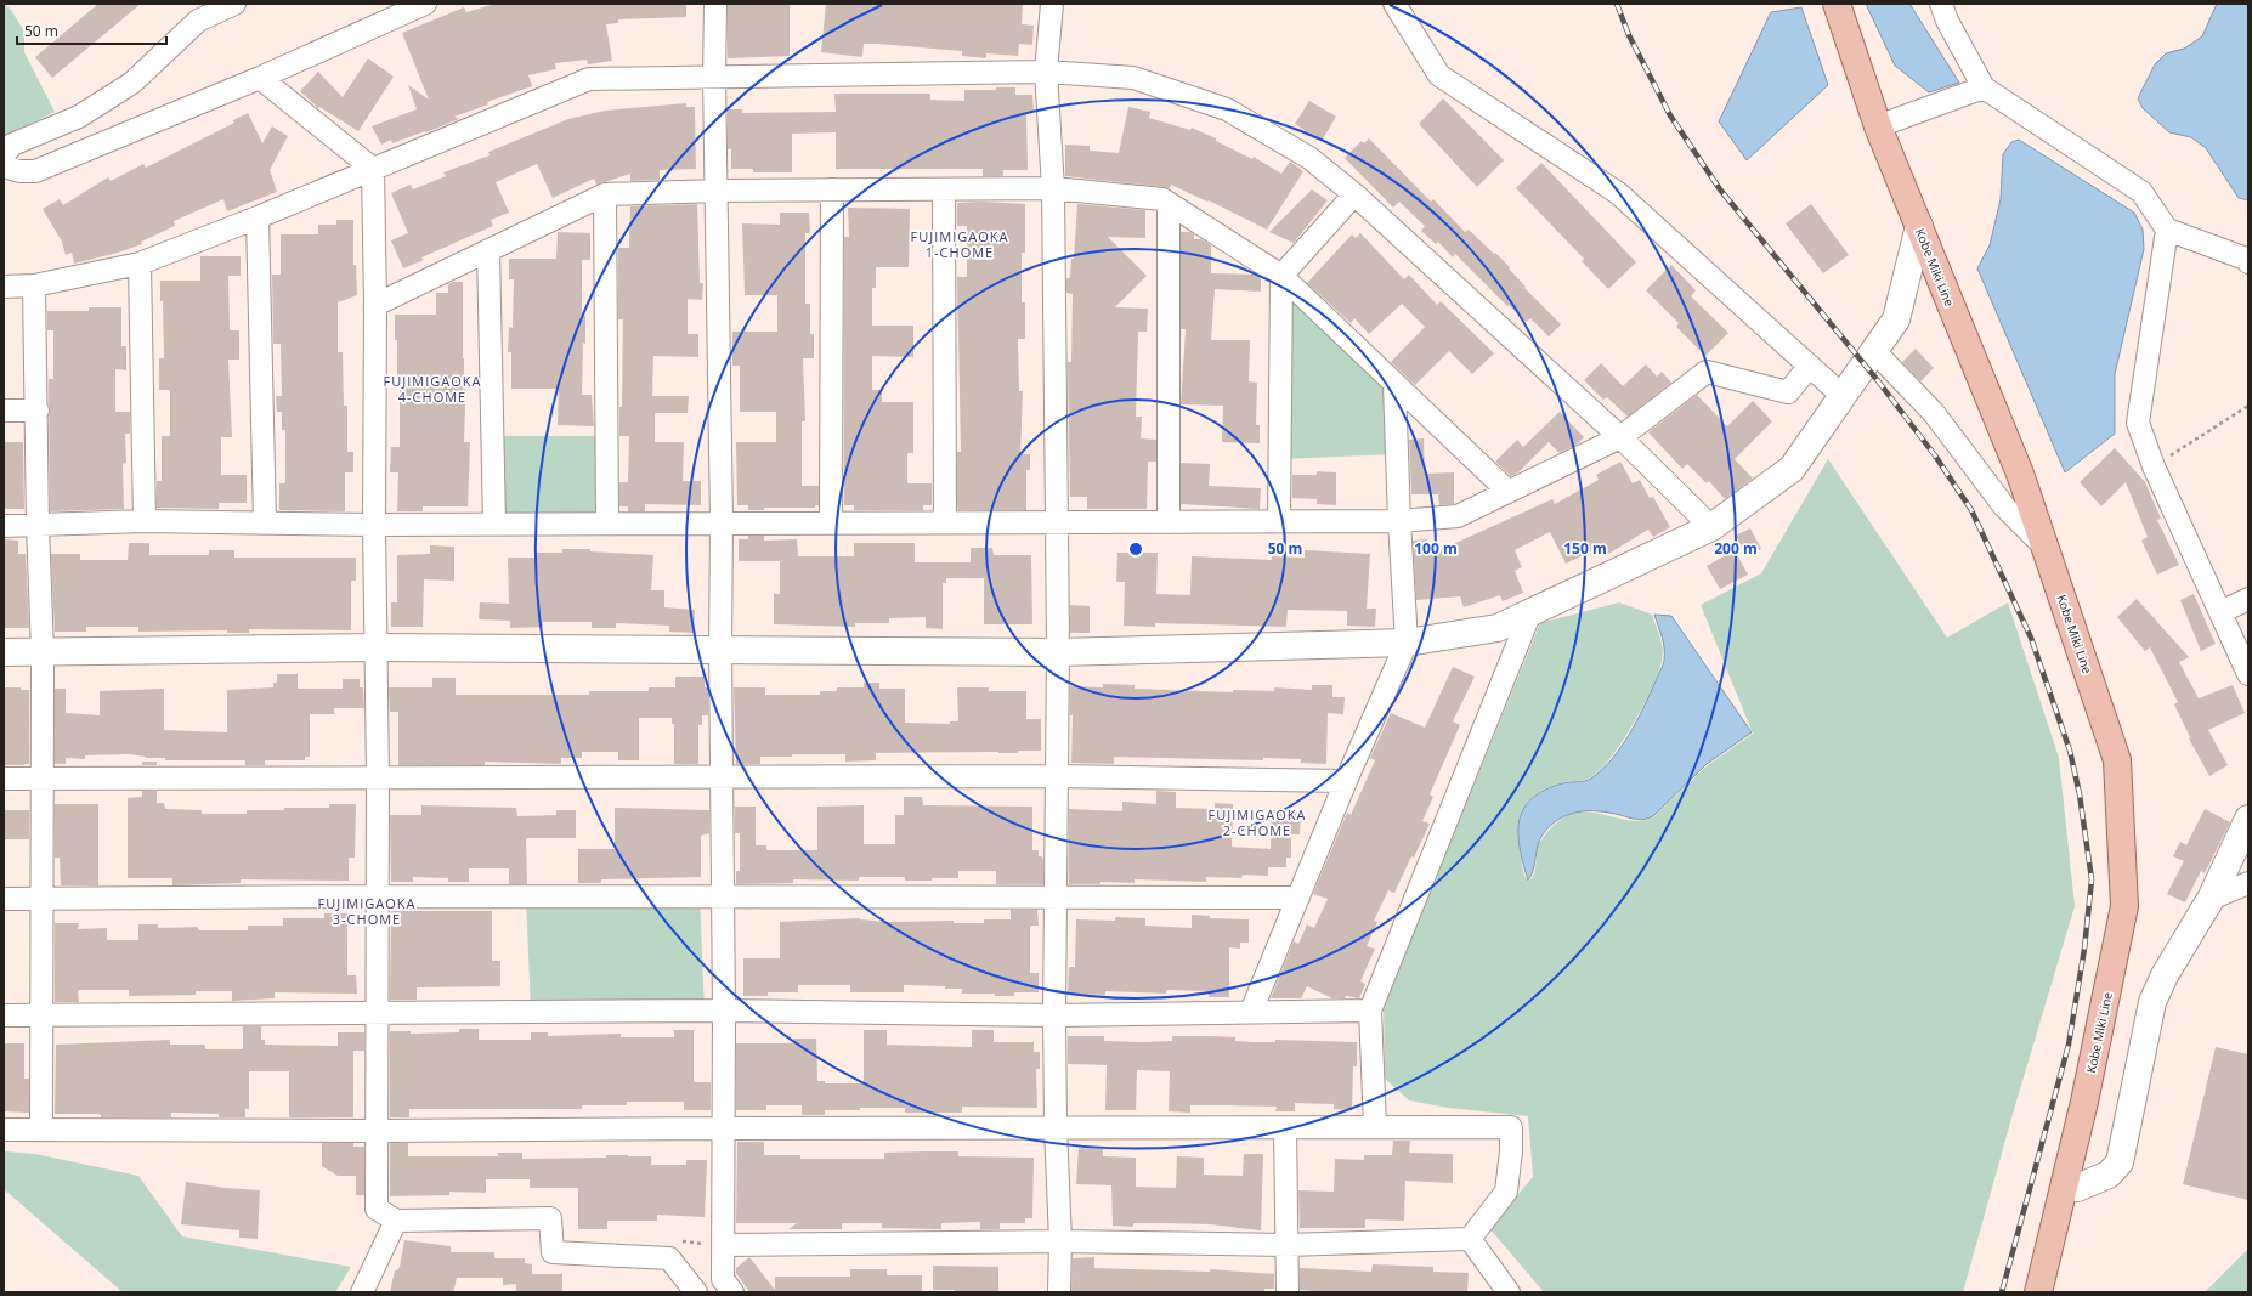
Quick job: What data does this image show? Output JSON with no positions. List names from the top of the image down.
{
  "streets": {
    "main road": ["Kobe Miki Line"]
  },
  "districts": [
    "FUJIMIGAOKA 1-CHOME",
    "FUJIMIGAOKA 4-CHOME",
    "FUJIMIGAOKA 2-CHOME",
    "FUJIMIGAOKA 3-CHOME"
  ],
  "scale_bar": "50 m",
  "rings": [
    "50 m",
    "100 m",
    "150 m",
    "200 m"
  ]
}
